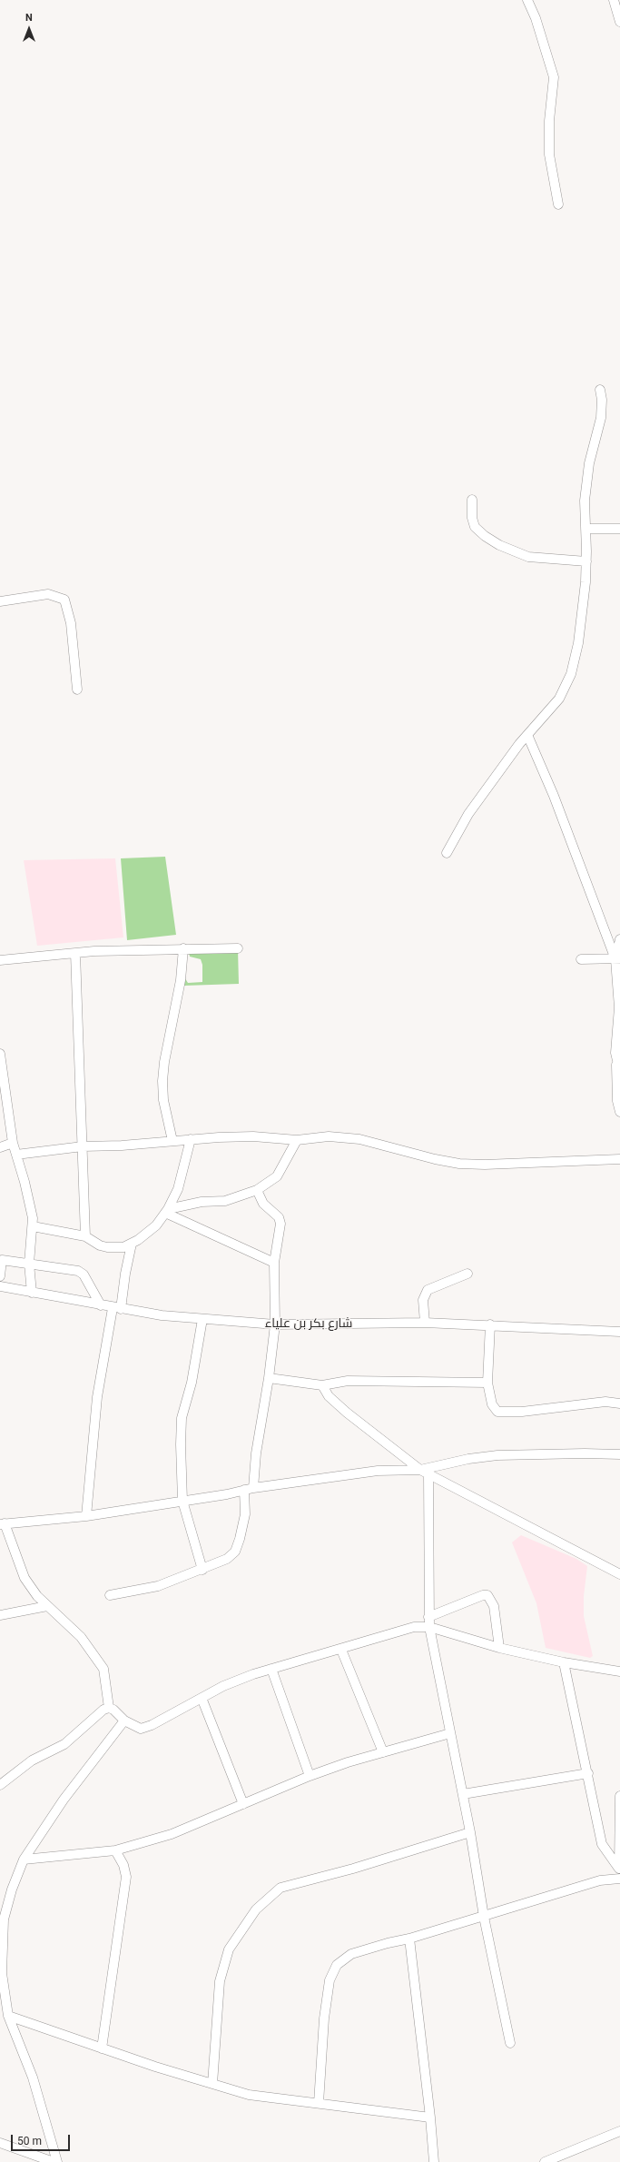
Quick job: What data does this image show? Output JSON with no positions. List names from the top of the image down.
{
  "streets": {
    "street": ["شارع بكر بن علياء"]
  },
  "scale_bar": "50 m",
  "north": "top"
}
